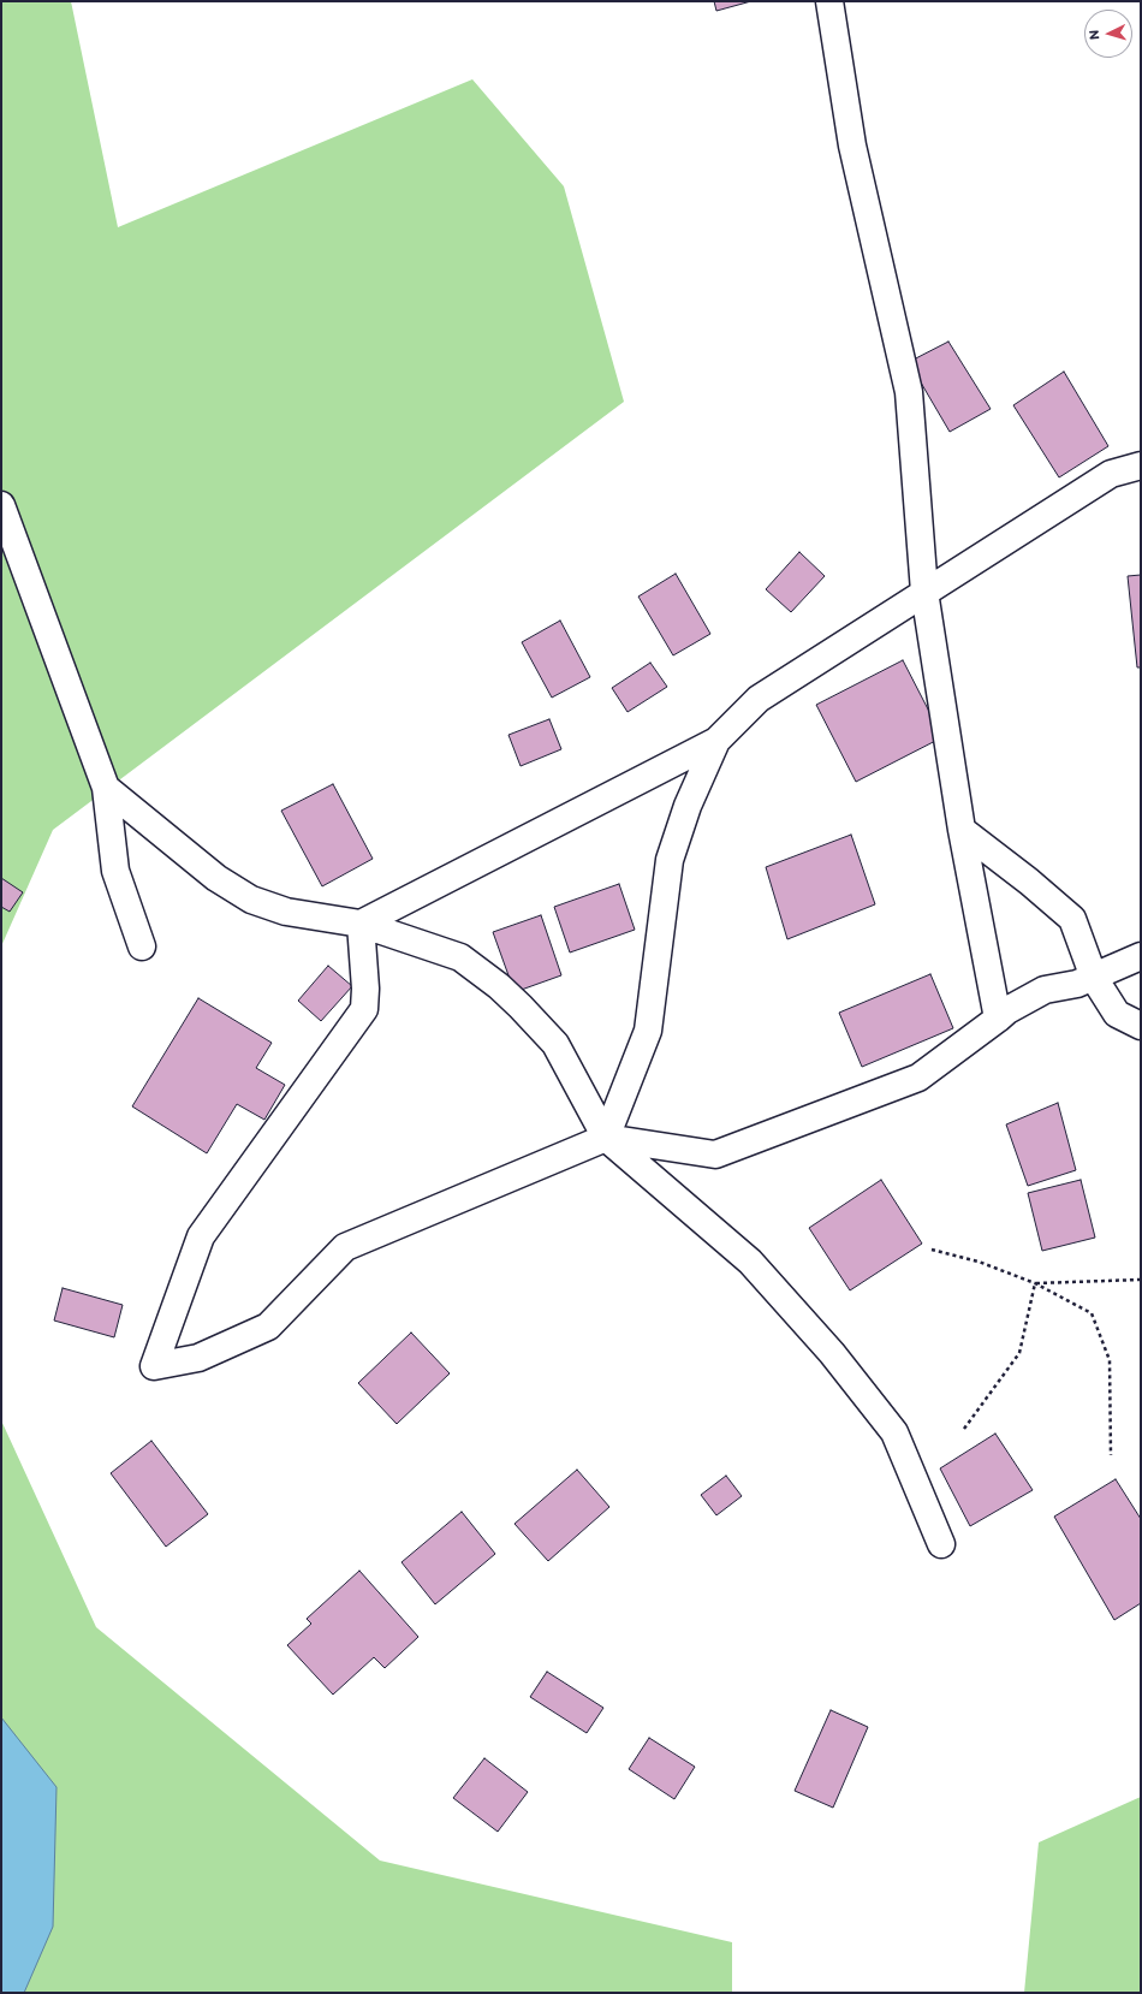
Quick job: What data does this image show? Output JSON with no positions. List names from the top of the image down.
{
  "north": "left"
}
